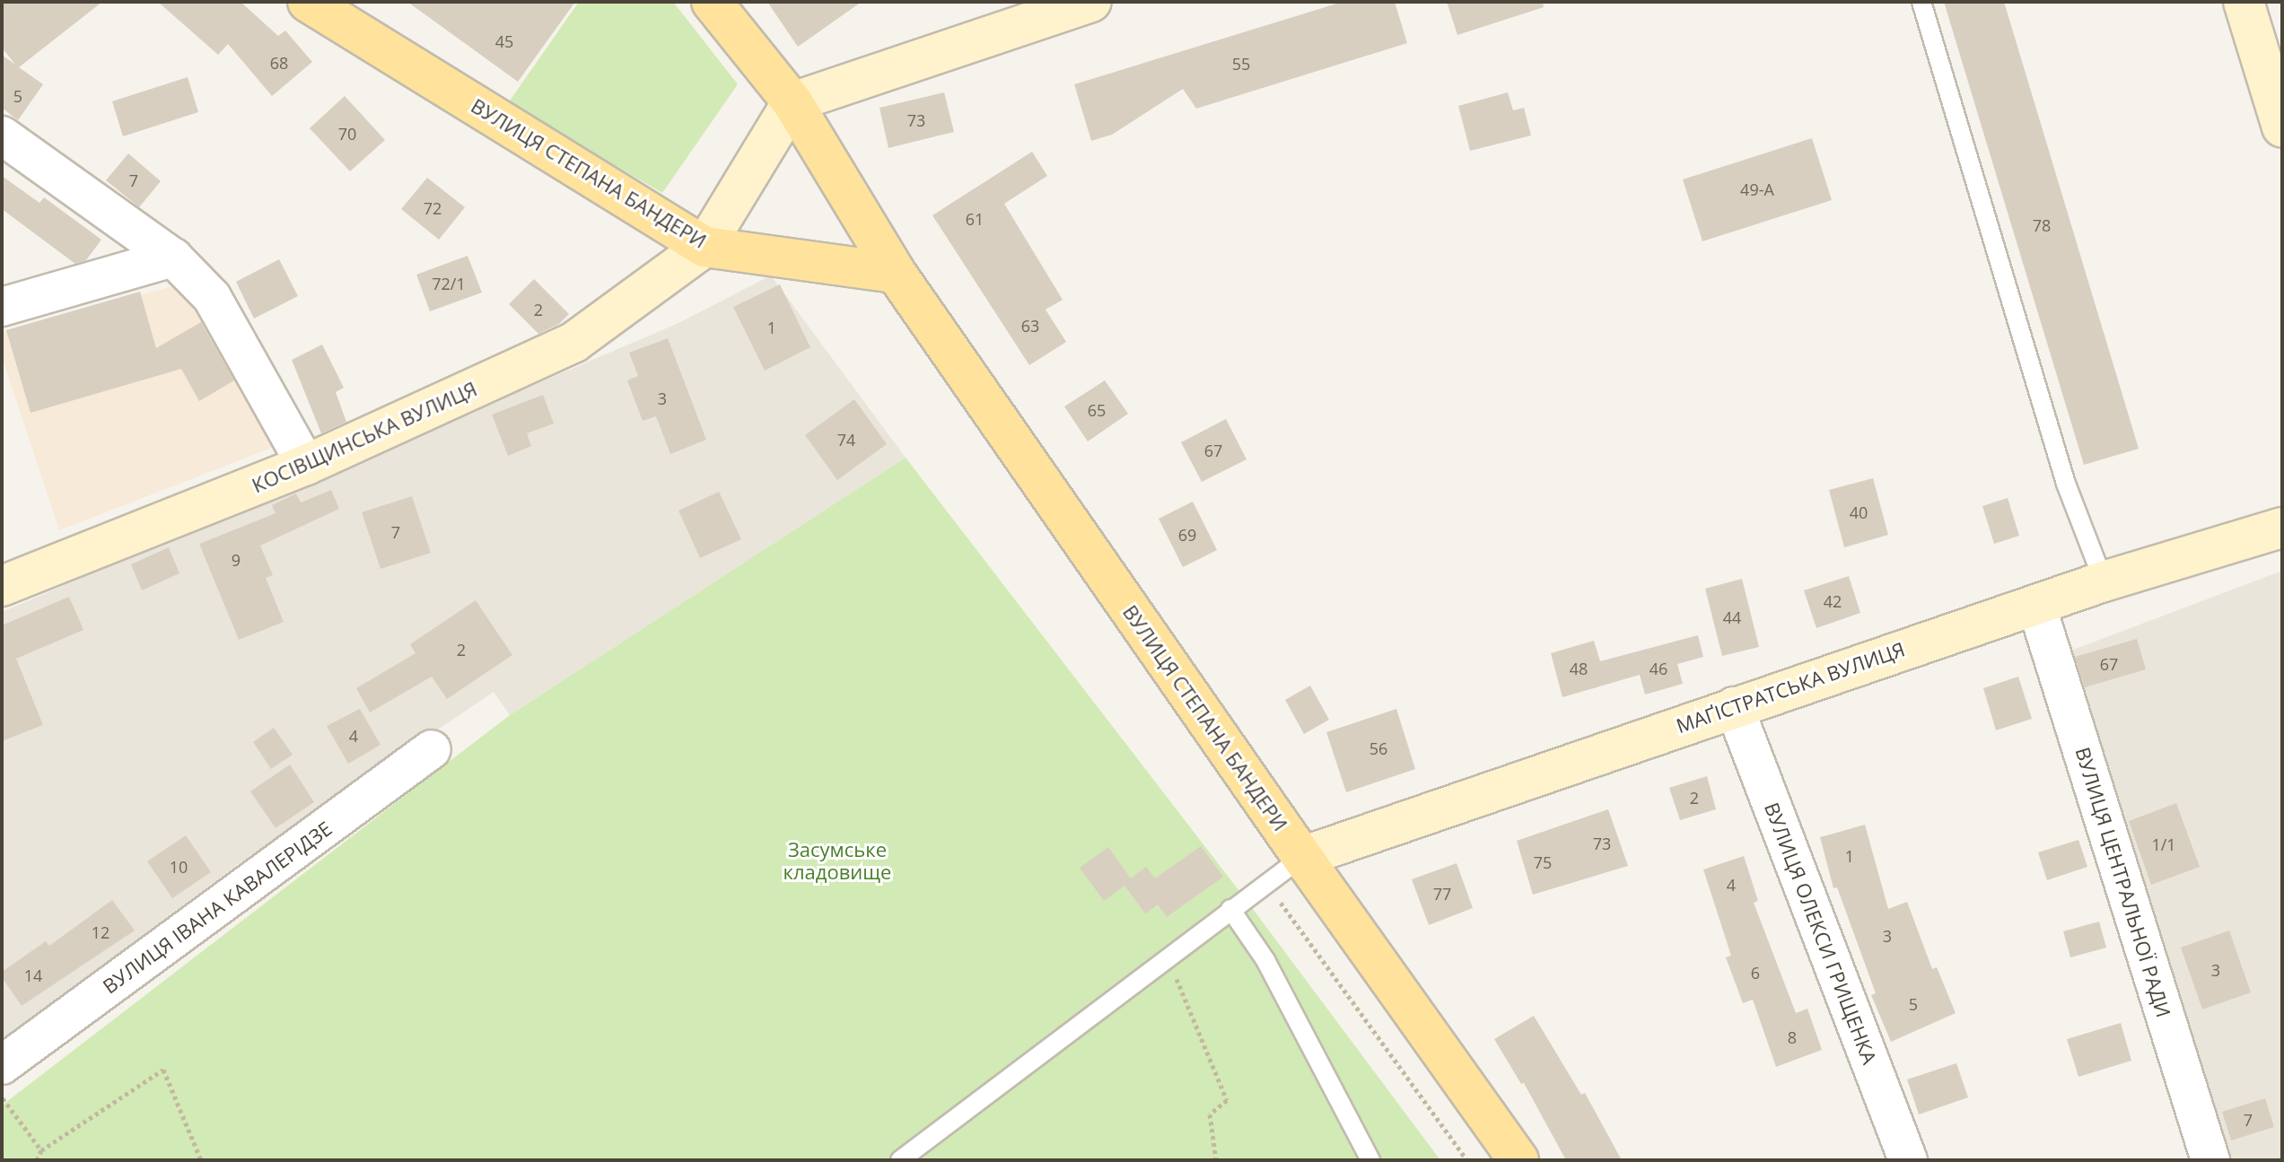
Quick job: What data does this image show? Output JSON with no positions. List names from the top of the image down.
{
  "streets": {
    "main road": ["ВУЛИЦЯ СТЕПАНА БАНДЕРИ"],
    "street": [
      "КОСІВЩИНСЬКА ВУЛИЦЯ",
      "МАҐІСТРАТСЬКА ВУЛИЦЯ",
      "ВУЛИЦЯ ЦЕНТРАЛЬНОЇ РАДИ",
      "ВУЛИЦЯ ІВАНА КАВАЛЕРІДЗЕ",
      "ВУЛИЦЯ ОЛЕКСИ ГРИЩЕНКА"
    ]
  },
  "crossings": [
    ["ВУЛИЦЯ СТЕПАНА БАНДЕРИ", "КОСІВЩИНСЬКА ВУЛИЦЯ"],
    ["ВУЛИЦЯ СТЕПАНА БАНДЕРИ", "МАҐІСТРАТСЬКА ВУЛИЦЯ"],
    ["МАҐІСТРАТСЬКА ВУЛИЦЯ", "ВУЛИЦЯ ЦЕНТРАЛЬНОЇ РАДИ"],
    ["МАҐІСТРАТСЬКА ВУЛИЦЯ", "ВУЛИЦЯ ОЛЕКСИ ГРИЩЕНКА"]
  ],
  "parks": ["Засумське кладовище"],
  "house_numbers": [
    "45",
    "68",
    "55",
    "5",
    "73",
    "70",
    "7",
    "49-А",
    "72",
    "61",
    "78",
    "72/1",
    "2",
    "63",
    "1",
    "3",
    "65",
    "74",
    "67",
    "40",
    "7",
    "69",
    "9",
    "42",
    "44",
    "2",
    "67",
    "48",
    "46",
    "4",
    "56",
    "2",
    "73",
    "1/1",
    "1",
    "75",
    "10",
    "4",
    "77",
    "12",
    "3",
    "3",
    "6",
    "14",
    "5",
    "8",
    "7"
  ]
}
